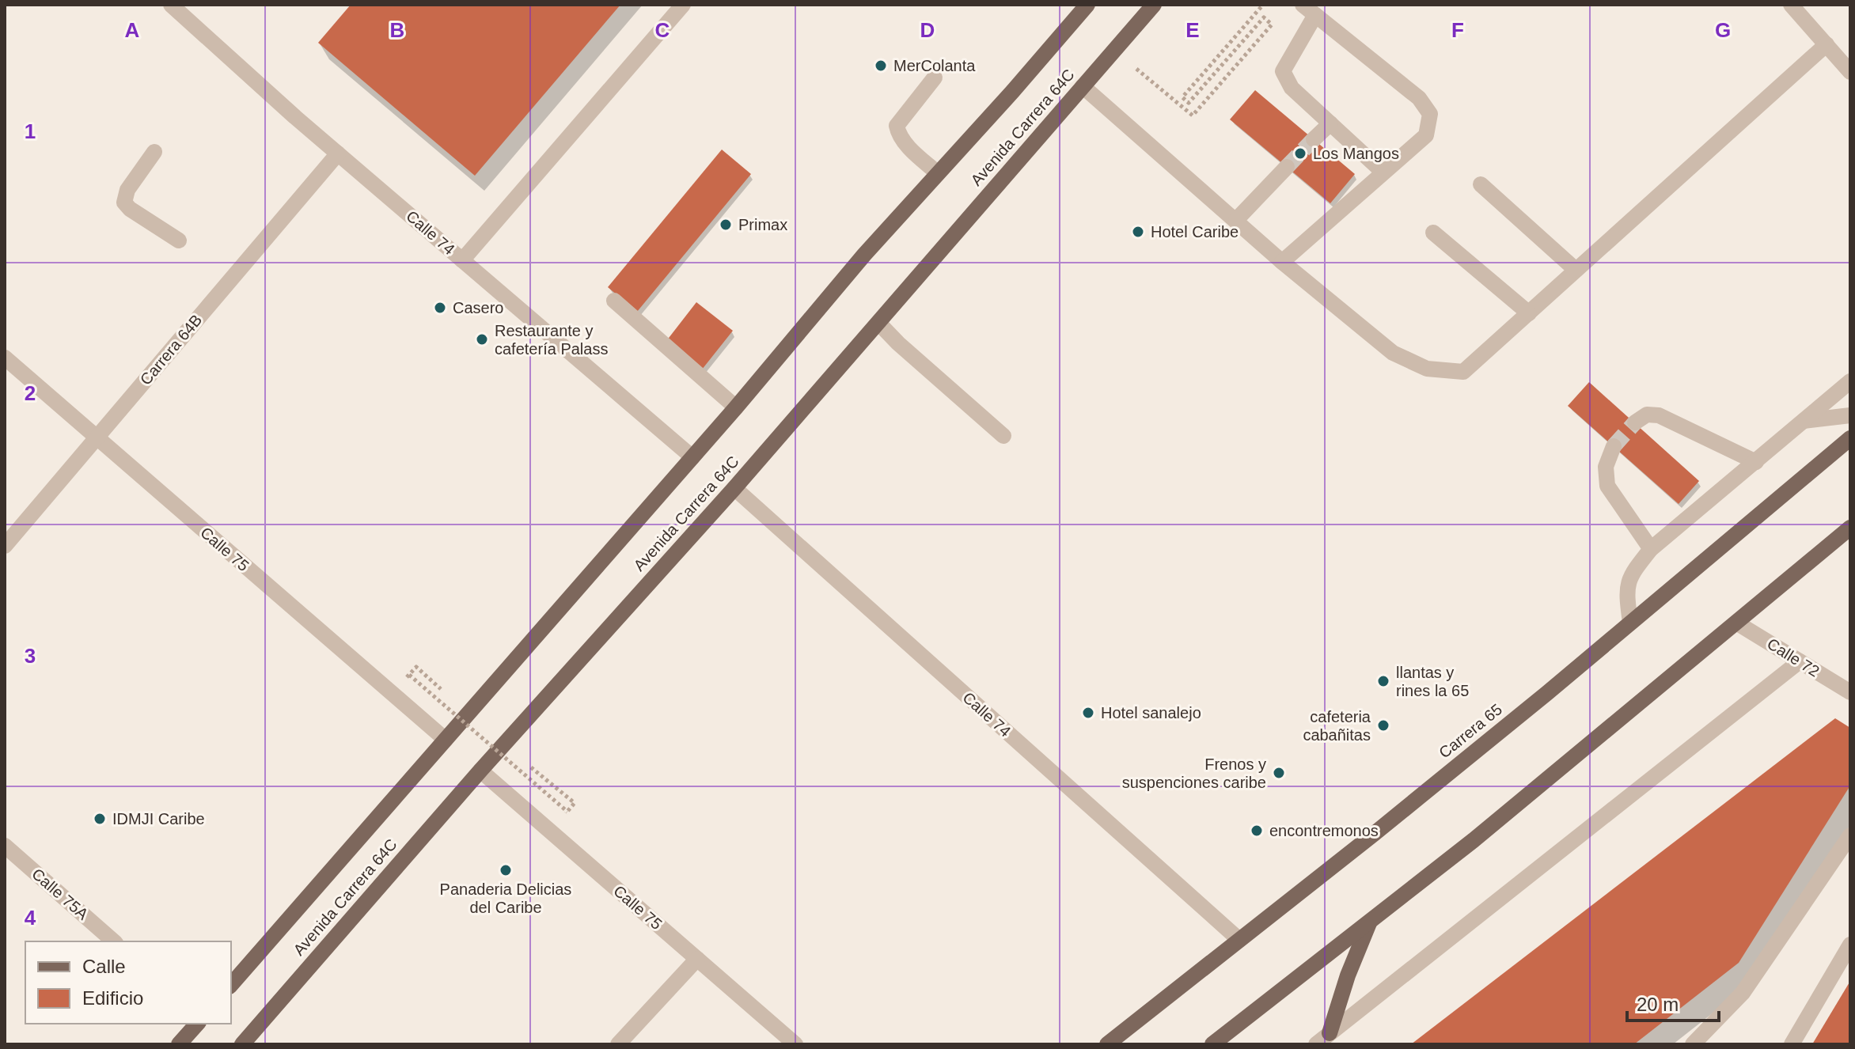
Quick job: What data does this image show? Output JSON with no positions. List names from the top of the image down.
{
  "streets": {
    "main road": ["Avenida Carrera 64C", "Carrera 65"],
    "street": [
      "Calle 74",
      "Carrera 64B",
      "Calle 75",
      "Calle 72",
      "Calle 75A"
    ]
  },
  "crossings": [
    ["Avenida Carrera 64C", "Calle 74"],
    ["Avenida Carrera 64C", "Calle 75"],
    ["Calle 74", "Carrera 64B"],
    ["Calle 74", "Carrera 65"],
    ["Carrera 64B", "Calle 75"]
  ],
  "places": [
    "MerColanta",
    "Los Mangos",
    "Primax",
    "Hotel Caribe",
    "Casero",
    "Restaurante y cafetería Palass",
    "llantas y rines la 65",
    "Hotel sanalejo",
    "cafeteria cabañitas",
    "Frenos y suspenciones caribe",
    "IDMJI Caribe",
    "encontremonos",
    "Panaderia Delicias del Caribe"
  ],
  "legend": ["Calle", "Edificio"],
  "scale_bar": "20 m",
  "grid": {
    "columns": [
      "A",
      "B",
      "C",
      "D",
      "E",
      "F",
      "G"
    ],
    "rows": [
      "1",
      "2",
      "3",
      "4"
    ]
  }
}
